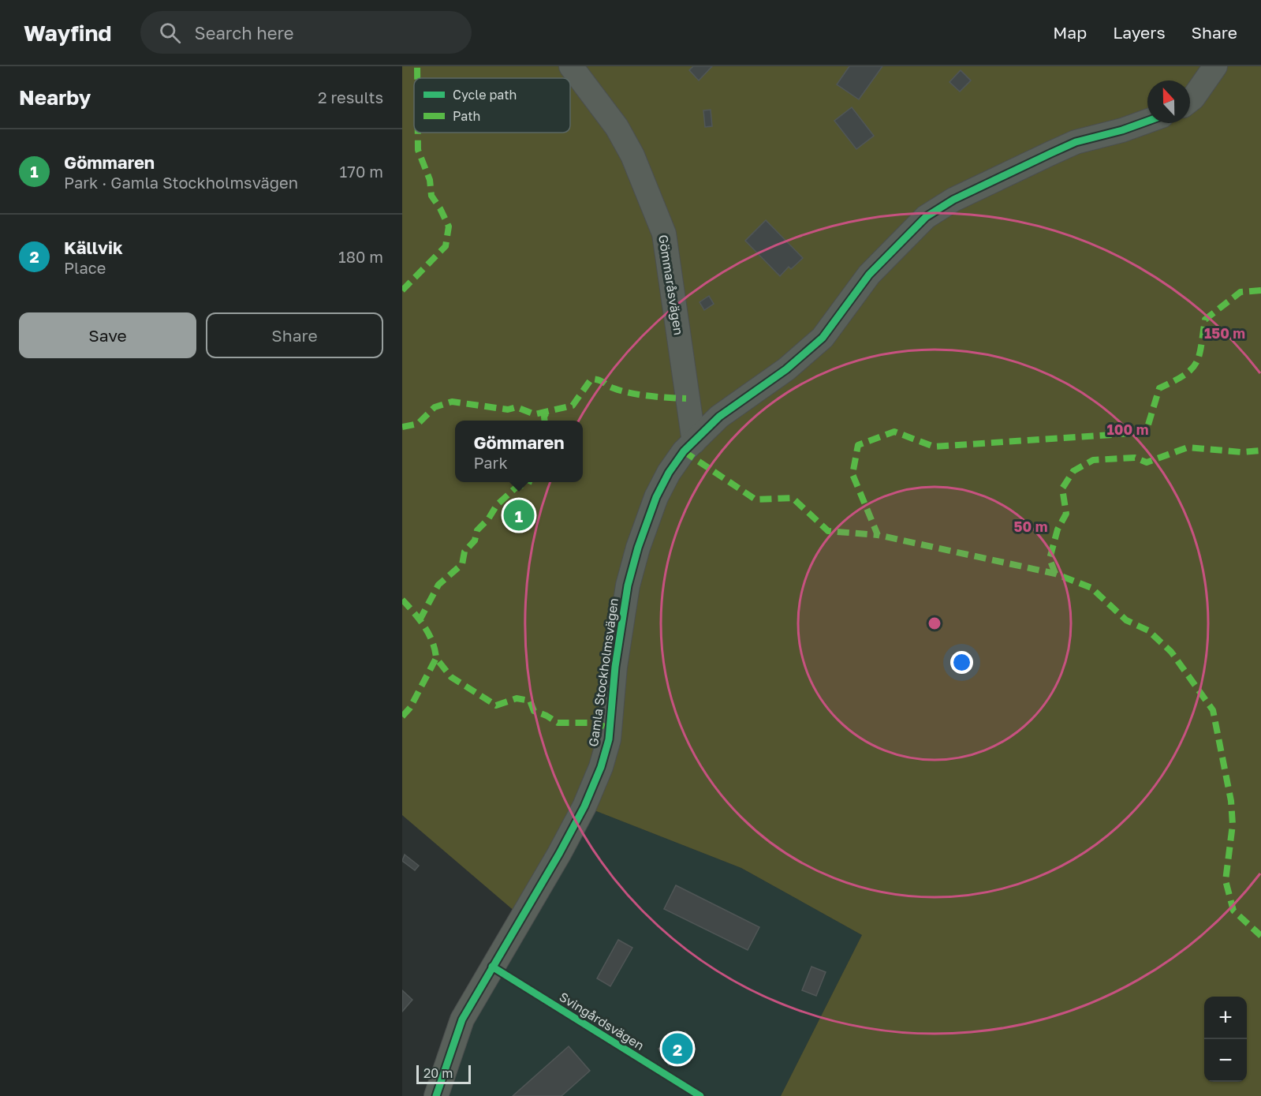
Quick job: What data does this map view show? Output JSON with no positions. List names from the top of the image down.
{
  "streets": {
    "street": ["Gömmaråsvägen", "Gamla Stockholmsvägen"],
    "cycle path": ["Svingårdsvägen"]
  },
  "crossings": [
    ["Gömmaråsvägen", "Gamla Stockholmsvägen"]
  ],
  "legend": ["Cycle path", "Path"],
  "scale_bar": "20 m",
  "north": "top",
  "page": {
    "header": "Wayfind",
    "search": "Search here",
    "nav": ["Map", "Layers", "Share"],
    "heading": ["Nearby", "2 results"],
    "list": [
      {
        "mark": "1",
        "name": "Gömmaren",
        "note": "Park · Gamla Stockholmsvägen",
        "value": "170 m"
      },
      {
        "mark": "2",
        "name": "Källvik",
        "note": "Place",
        "value": "180 m"
      }
    ],
    "buttons": ["Save", "Share"],
    "popup": ["Gömmaren", "Park"],
    "pins": ["1", "2"],
    "map_buttons": ["+", "−"],
    "scale": "20 m"
  },
  "rings": ["150 m", "100 m", "50 m"]
}
